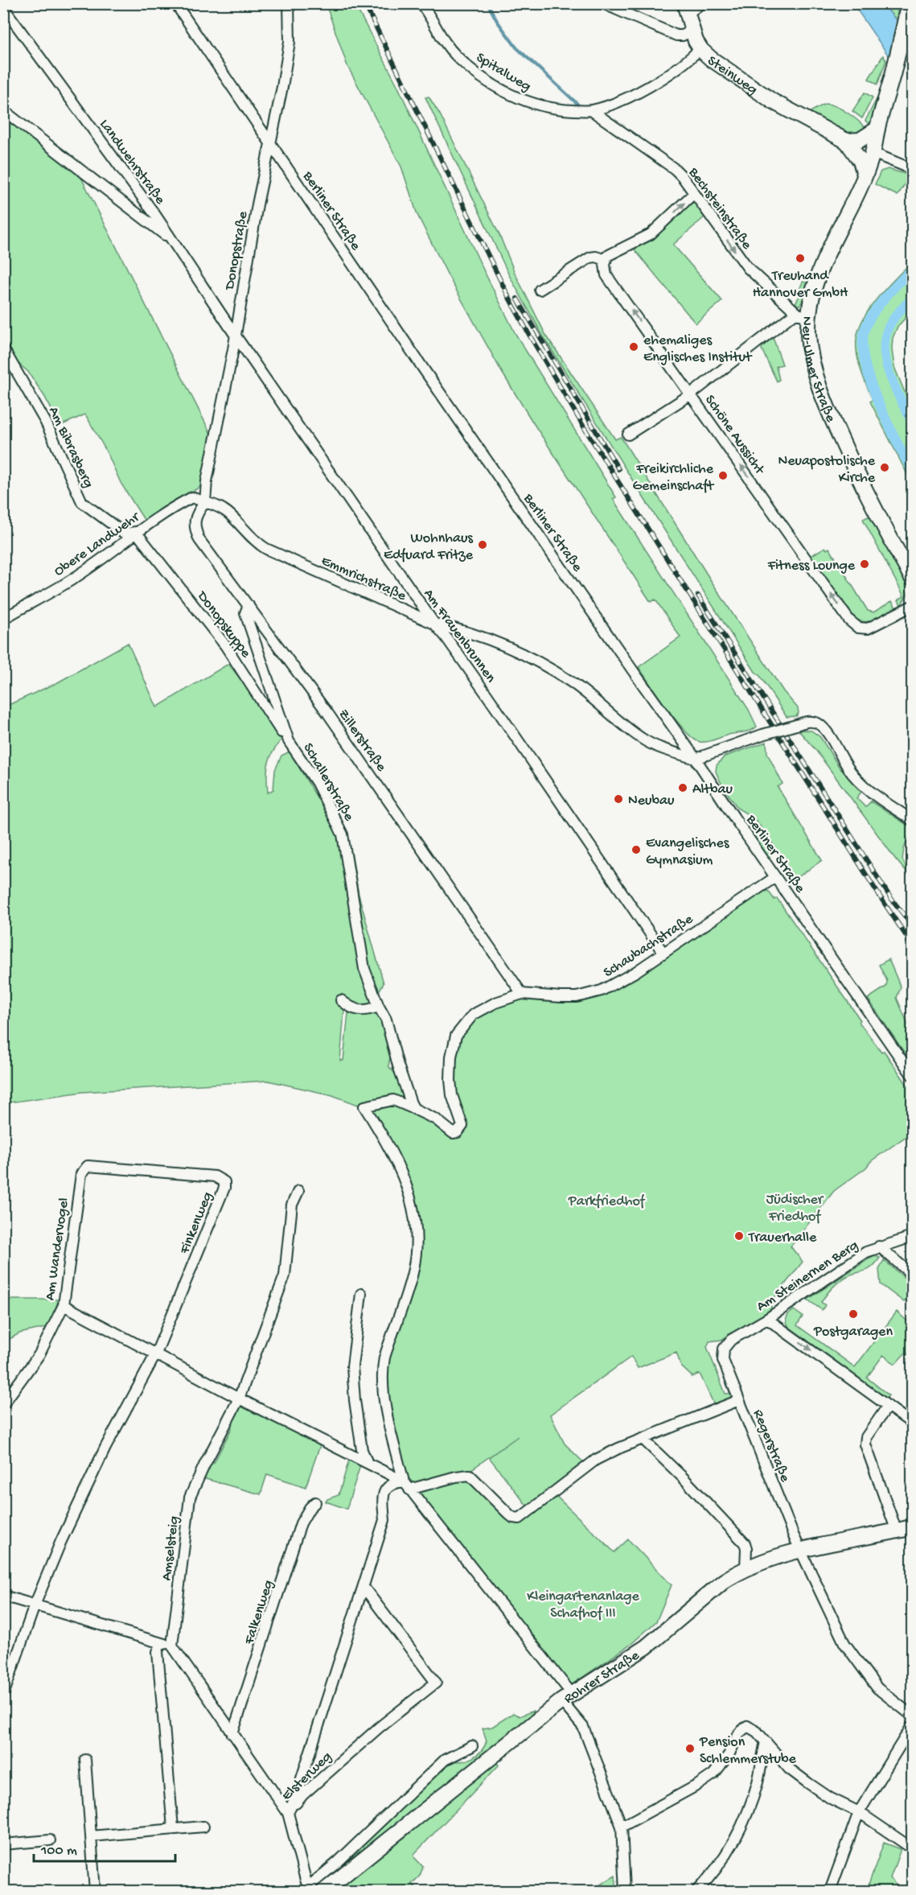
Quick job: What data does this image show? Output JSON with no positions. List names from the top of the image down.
{
  "streets": {
    "main road": ["Steinweg", "Neu-Ulmer Straße", "Rohrer Straße"],
    "street": [
      "Spitalweg",
      "Landwehrstraße",
      "Bechsteinstraße",
      "Berliner Straße",
      "Donopstraße",
      "Schöne Aussicht",
      "Am Bibrasberg",
      "Obere Landwehr",
      "Emmrichstraße",
      "Donopskuppe",
      "Am Frauenbrunnen",
      "Zillerstraße",
      "Schallerstraße",
      "Schaubachstraße",
      "Finkenweg",
      "Am Wandervogel",
      "Am Steinernen Berg",
      "Regerstraße",
      "Amselsteig",
      "Falkenweg",
      "Elsterweg"
    ]
  },
  "crossings": [
    ["Spitalweg", "Steinweg"],
    ["Spitalweg", "Bechsteinstraße"],
    ["Steinweg", "Neu-Ulmer Straße"],
    ["Landwehrstraße", "Donopstraße"],
    ["Landwehrstraße", "Am Frauenbrunnen"],
    ["Bechsteinstraße", "Neu-Ulmer Straße"],
    ["Berliner Straße", "Donopstraße"],
    ["Berliner Straße", "Emmrichstraße"],
    ["Berliner Straße", "Schaubachstraße"],
    ["Donopstraße", "Obere Landwehr"],
    ["Donopstraße", "Emmrichstraße"],
    ["Donopstraße", "Am Frauenbrunnen"],
    ["Donopstraße", "Zillerstraße"],
    ["Am Bibrasberg", "Obere Landwehr"],
    ["Am Bibrasberg", "Donopskuppe"],
    ["Obere Landwehr", "Emmrichstraße"],
    ["Obere Landwehr", "Donopskuppe"],
    ["Obere Landwehr", "Zillerstraße"],
    ["Emmrichstraße", "Am Frauenbrunnen"],
    ["Emmrichstraße", "Zillerstraße"],
    ["Donopskuppe", "Schallerstraße"],
    ["Am Frauenbrunnen", "Schaubachstraße"],
    ["Zillerstraße", "Schallerstraße"],
    ["Zillerstraße", "Schaubachstraße"],
    ["Finkenweg", "Am Wandervogel"],
    ["Am Steinernen Berg", "Regerstraße"],
    ["Regerstraße", "Rohrer Straße"]
  ],
  "one_way": ["Bechsteinstraße", "Schöne Aussicht"],
  "parks": ["Jüdischer Friedhof", "Parkfriedhof", "Kleingartenanlage Schafhof III"],
  "places": [
    "Treuhand Hannover GmbH",
    "ehemaliges Englisches Institut",
    "Neuapostolische Kirche",
    "Freikirchliche Gemeinschaft",
    "Wohnhaus Edfuard Fritze",
    "Fitness Lounge",
    "Altbau",
    "Neubau",
    "Evangelisches Gymnasium",
    "Trauerhalle",
    "Postgaragen",
    "Pension Schlemmerstube"
  ],
  "scale_bar": "100 m"
}
